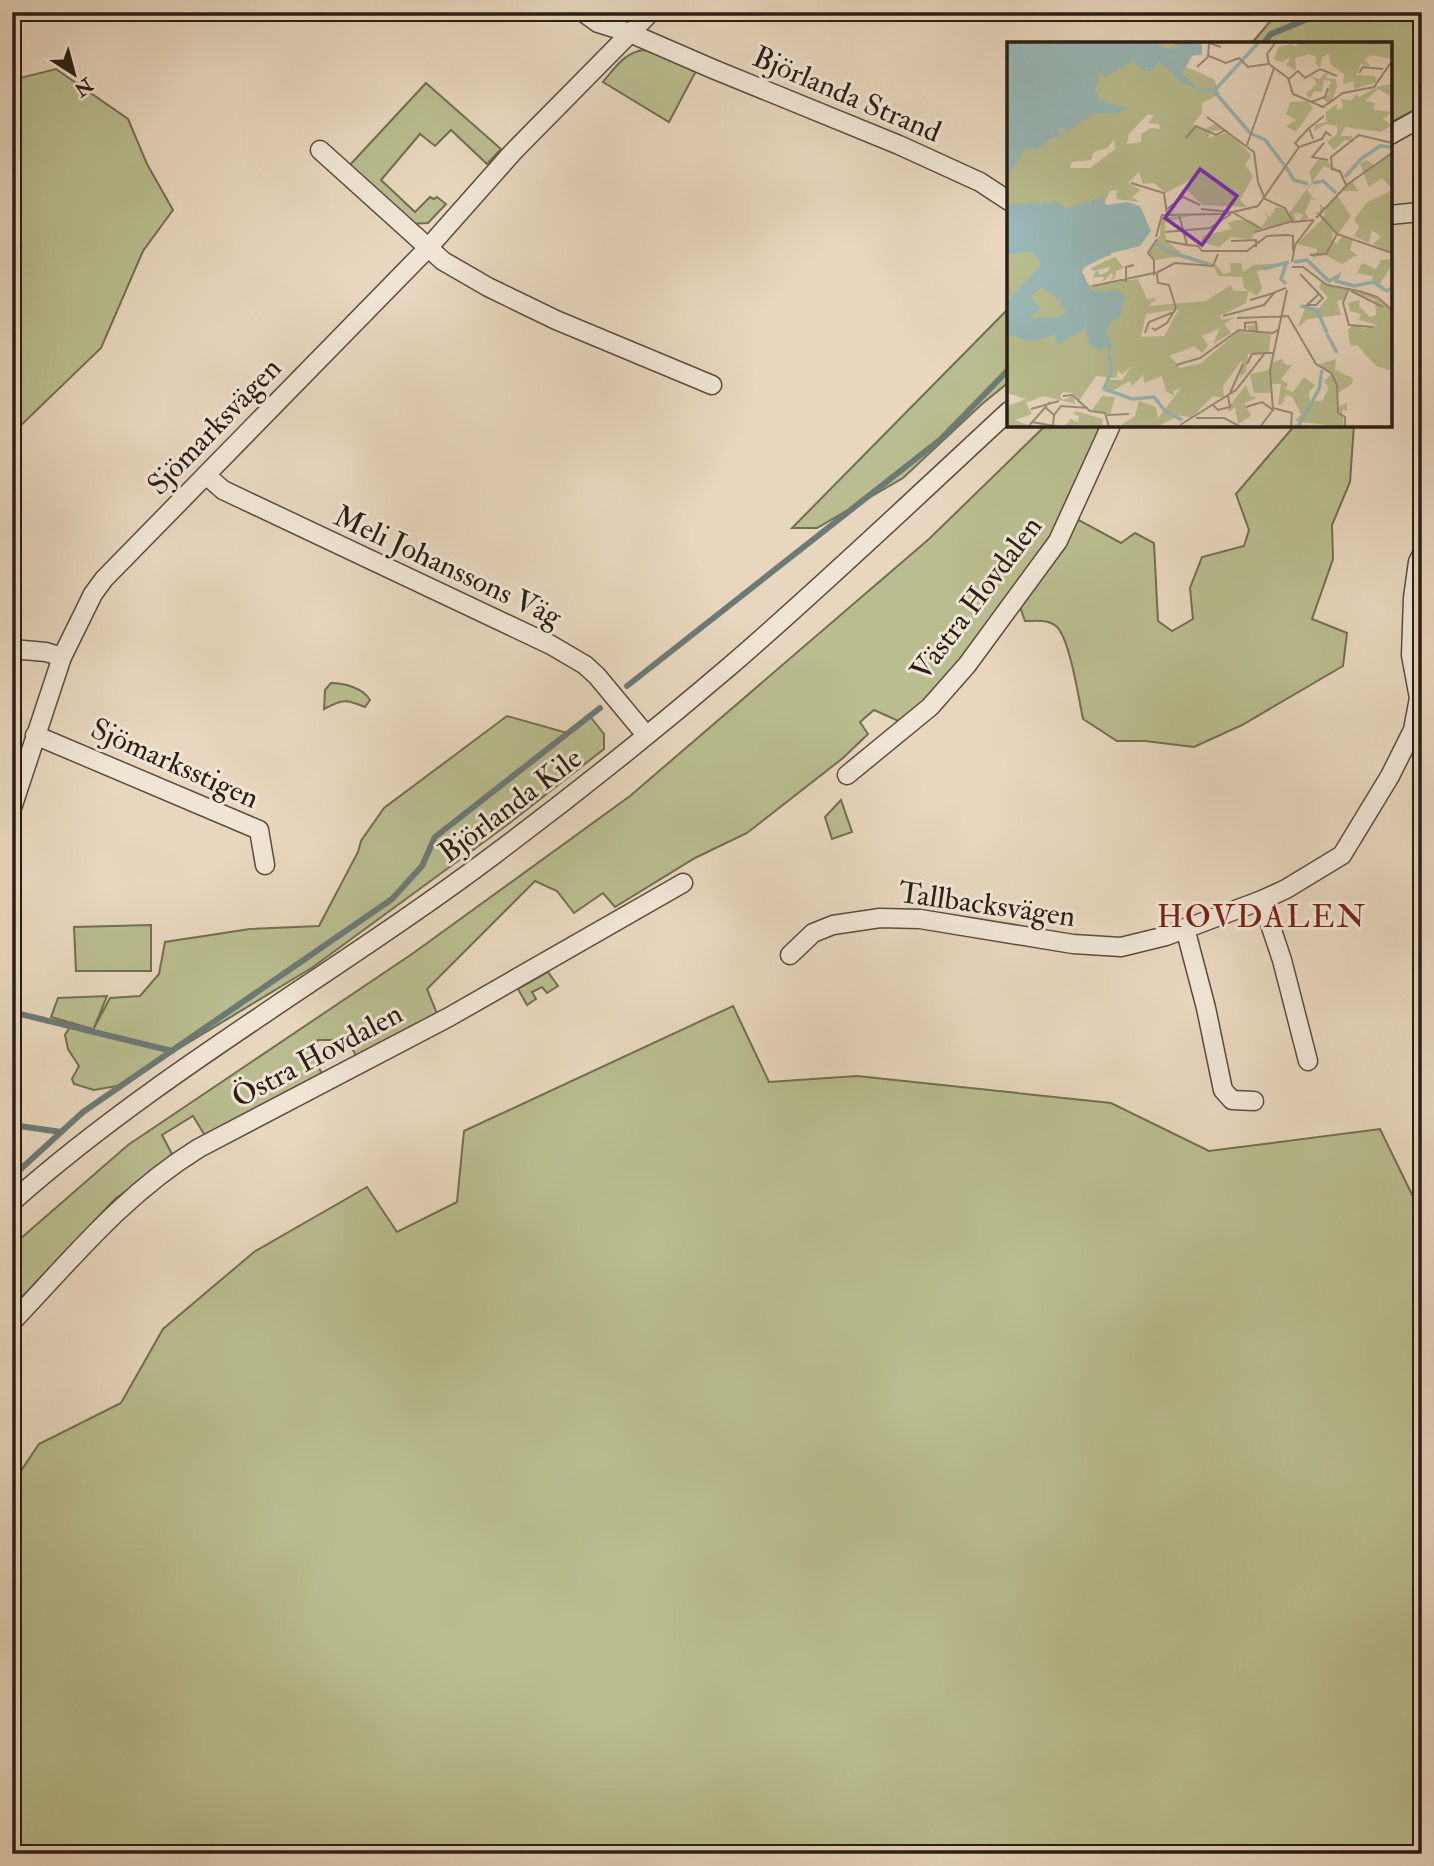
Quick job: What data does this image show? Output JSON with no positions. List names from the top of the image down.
{
  "streets": {
    "street": [
      "Björlanda Strand",
      "Sjömarksvägen",
      "Meli Johanssons Väg",
      "Västra Hovdalen",
      "Sjömarksstigen",
      "Björlanda Kile",
      "Tallbacksvägen",
      "Östra Hovdalen"
    ]
  },
  "crossings": [
    ["Björlanda Strand", "Sjömarksvägen"],
    ["Sjömarksvägen", "Meli Johanssons Väg"],
    ["Meli Johanssons Väg", "Björlanda Kile"]
  ],
  "districts": ["HOVDALEN"],
  "north": "bottom right"
}
